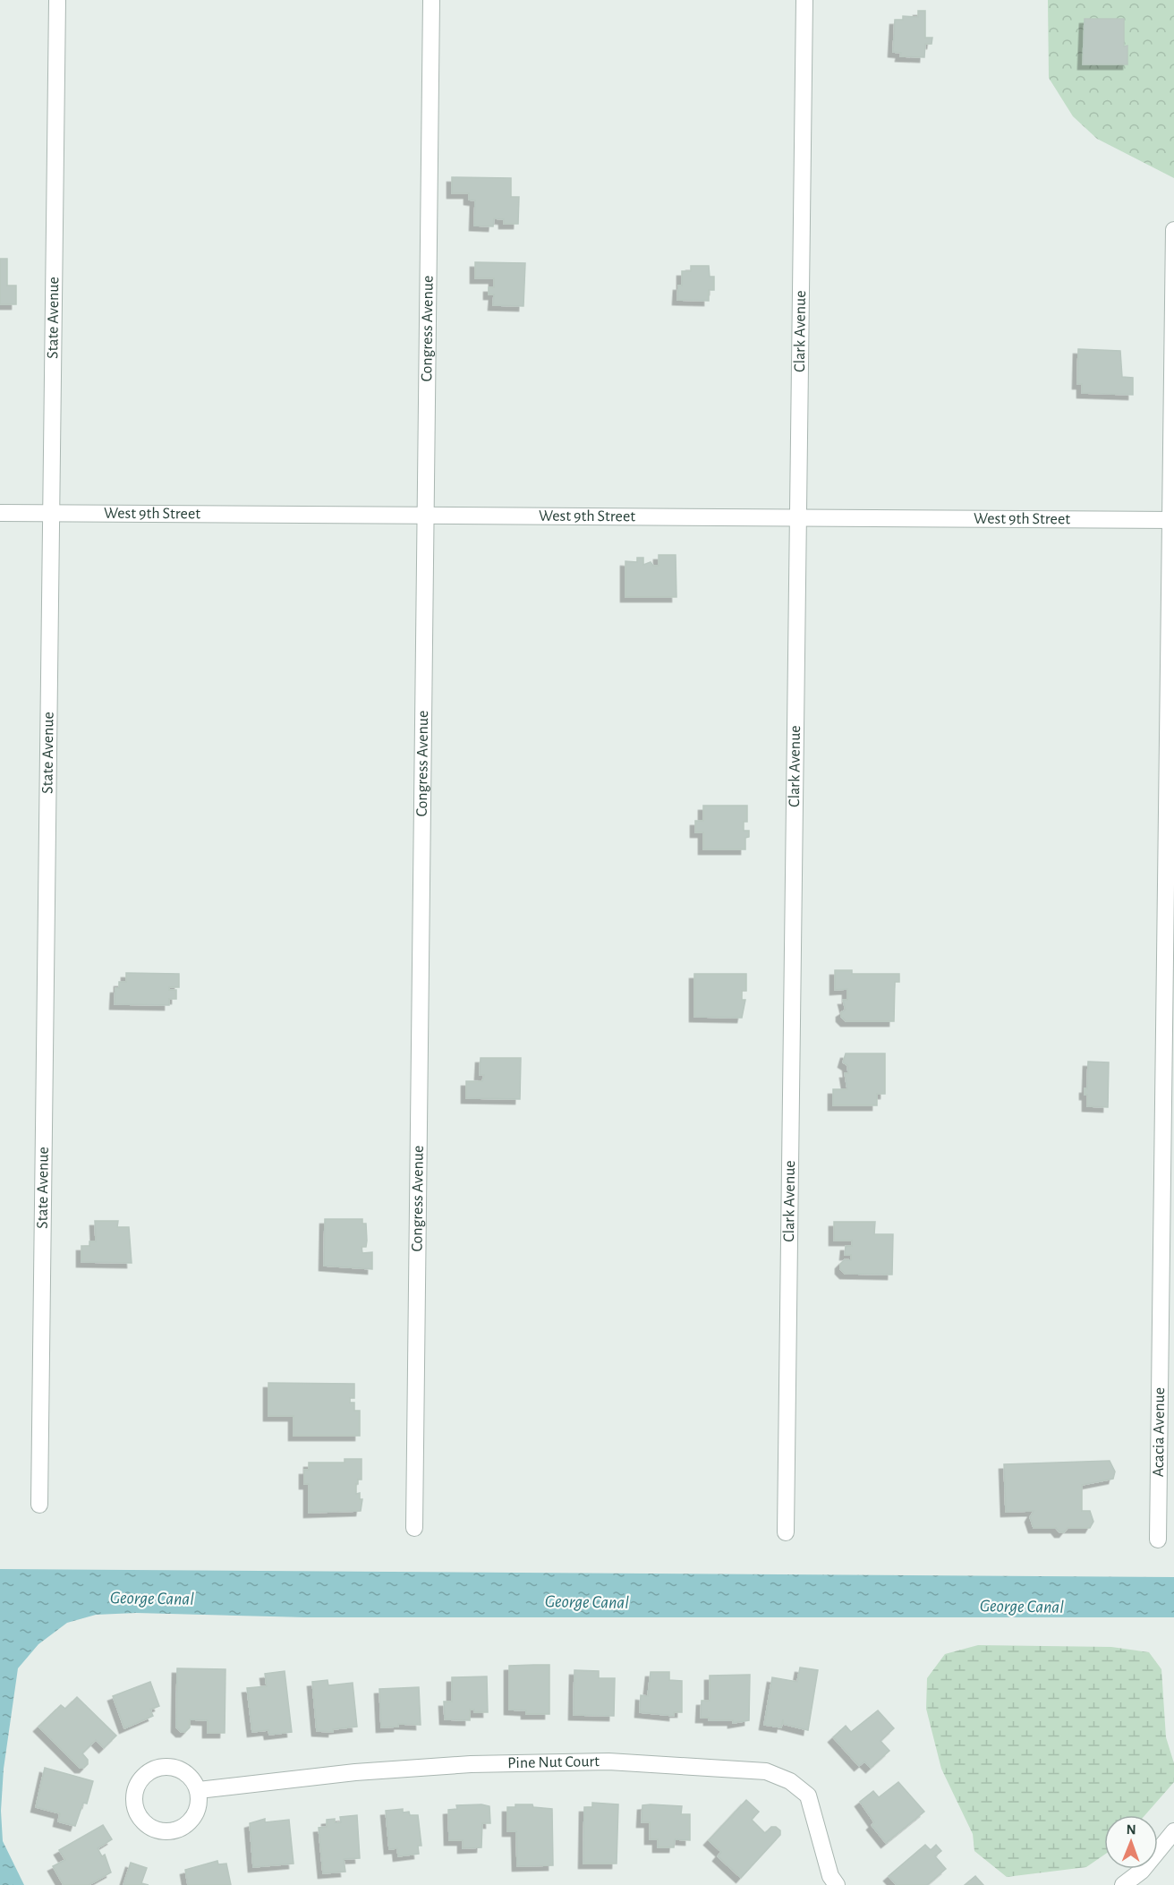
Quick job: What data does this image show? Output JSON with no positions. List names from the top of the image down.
{
  "streets": {
    "street": [
      "State Avenue",
      "Congress Avenue",
      "Clark Avenue",
      "West 9th Street",
      "Acacia Avenue",
      "Pine Nut Court"
    ]
  },
  "crossings": [
    ["State Avenue", "West 9th Street"],
    ["Congress Avenue", "West 9th Street"],
    ["Clark Avenue", "West 9th Street"],
    ["West 9th Street", "Acacia Avenue"]
  ],
  "water": ["George Canal"],
  "north": "top"
}
